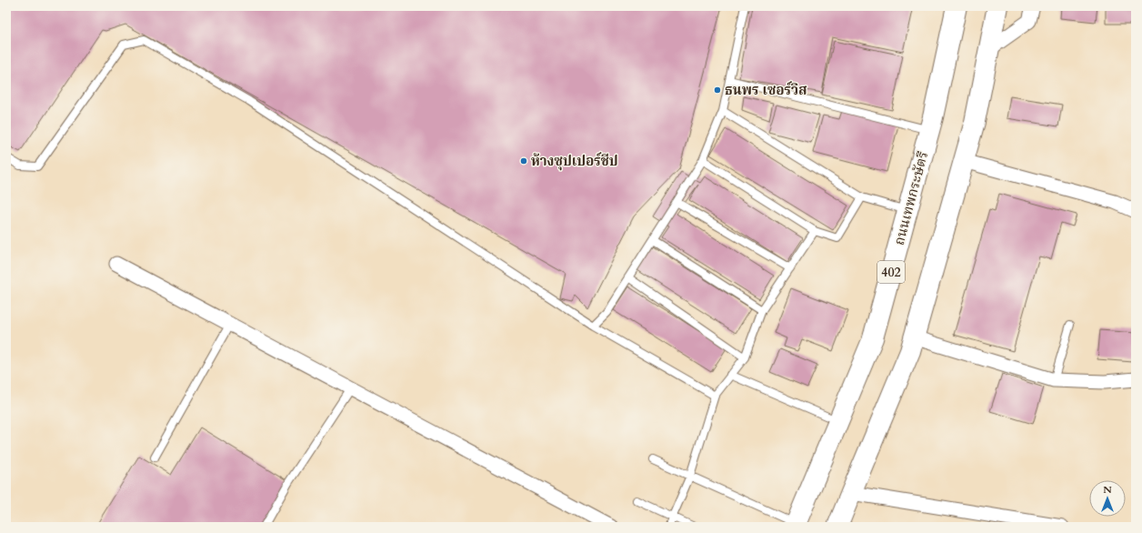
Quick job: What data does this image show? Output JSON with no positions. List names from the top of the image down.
{
  "streets": {
    "main road": ["ถนนเทพกระษัตรี", "402"]
  },
  "places": ["ธนพร เซอร์วิส", "ห้างซุปเปอร์ชีป"],
  "north": "top"
}
